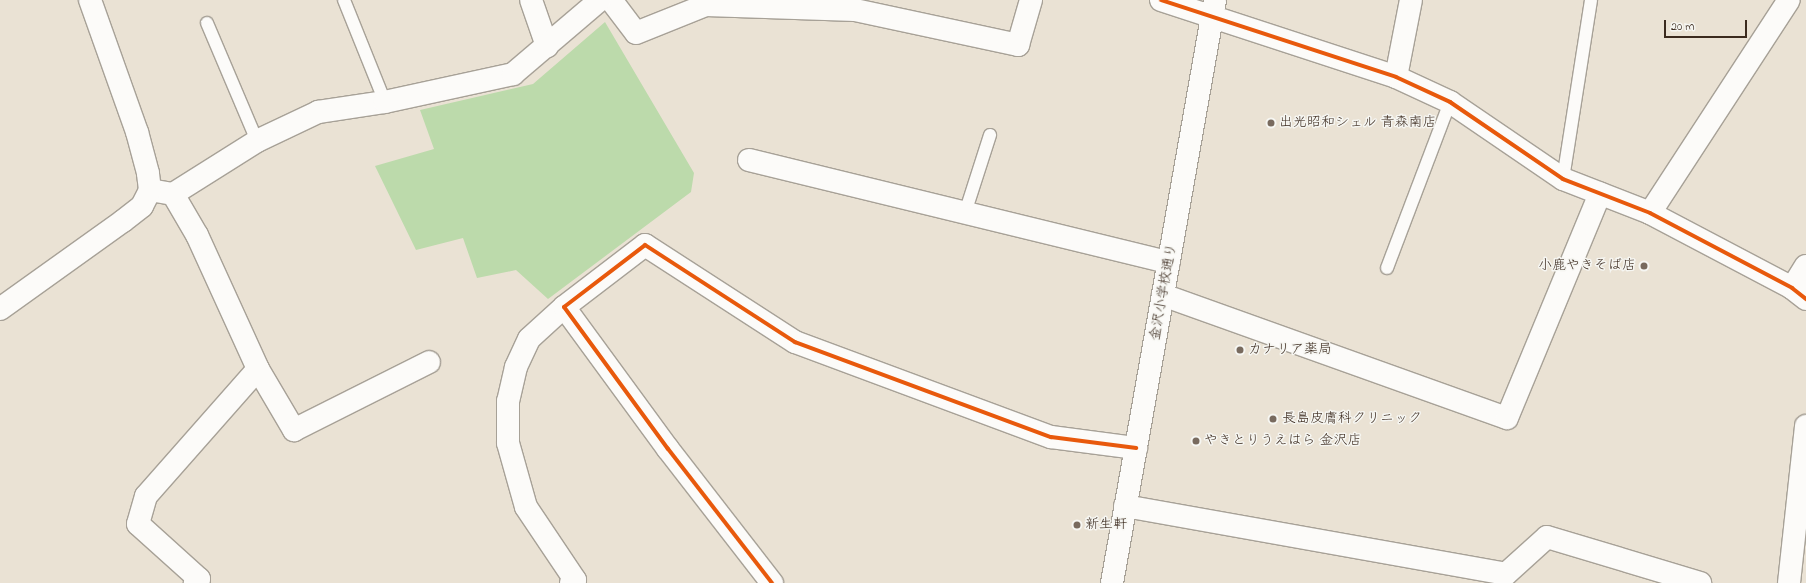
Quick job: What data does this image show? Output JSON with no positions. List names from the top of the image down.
{
  "streets": {
    "street": ["金沢小学校通り"]
  },
  "places": [
    "出光昭和シェル 青森南店",
    "小鹿やきそば店",
    "カナリア薬局",
    "長島皮膚科クリニック",
    "やきとりうえはら 金沢店",
    "新生軒"
  ],
  "scale_bar": "20 m"
}
